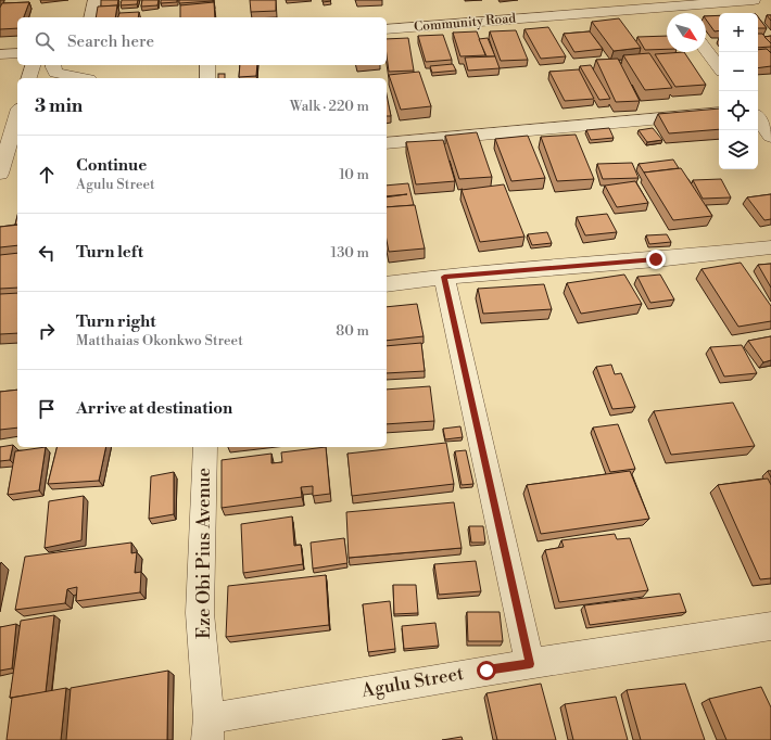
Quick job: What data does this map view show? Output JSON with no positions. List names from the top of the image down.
{
  "streets": {
    "street": ["Community Road", "Eze Obi Pius Avenue", "Agulu Street"]
  },
  "crossings": [
    ["Eze Obi Pius Avenue", "Agulu Street"]
  ],
  "north": "bottom right",
  "page": {
    "map_buttons": ["+", "−"],
    "search": "Search here",
    "heading": ["3 min", "Walk · 220 m"],
    "list": [
      ["Continue", "Agulu Street", "10 m"],
      ["Turn left", "130 m"],
      ["Turn right", "Matthaias Okonkwo Street", "80 m"],
      "Arrive at destination"
    ]
  }
}
